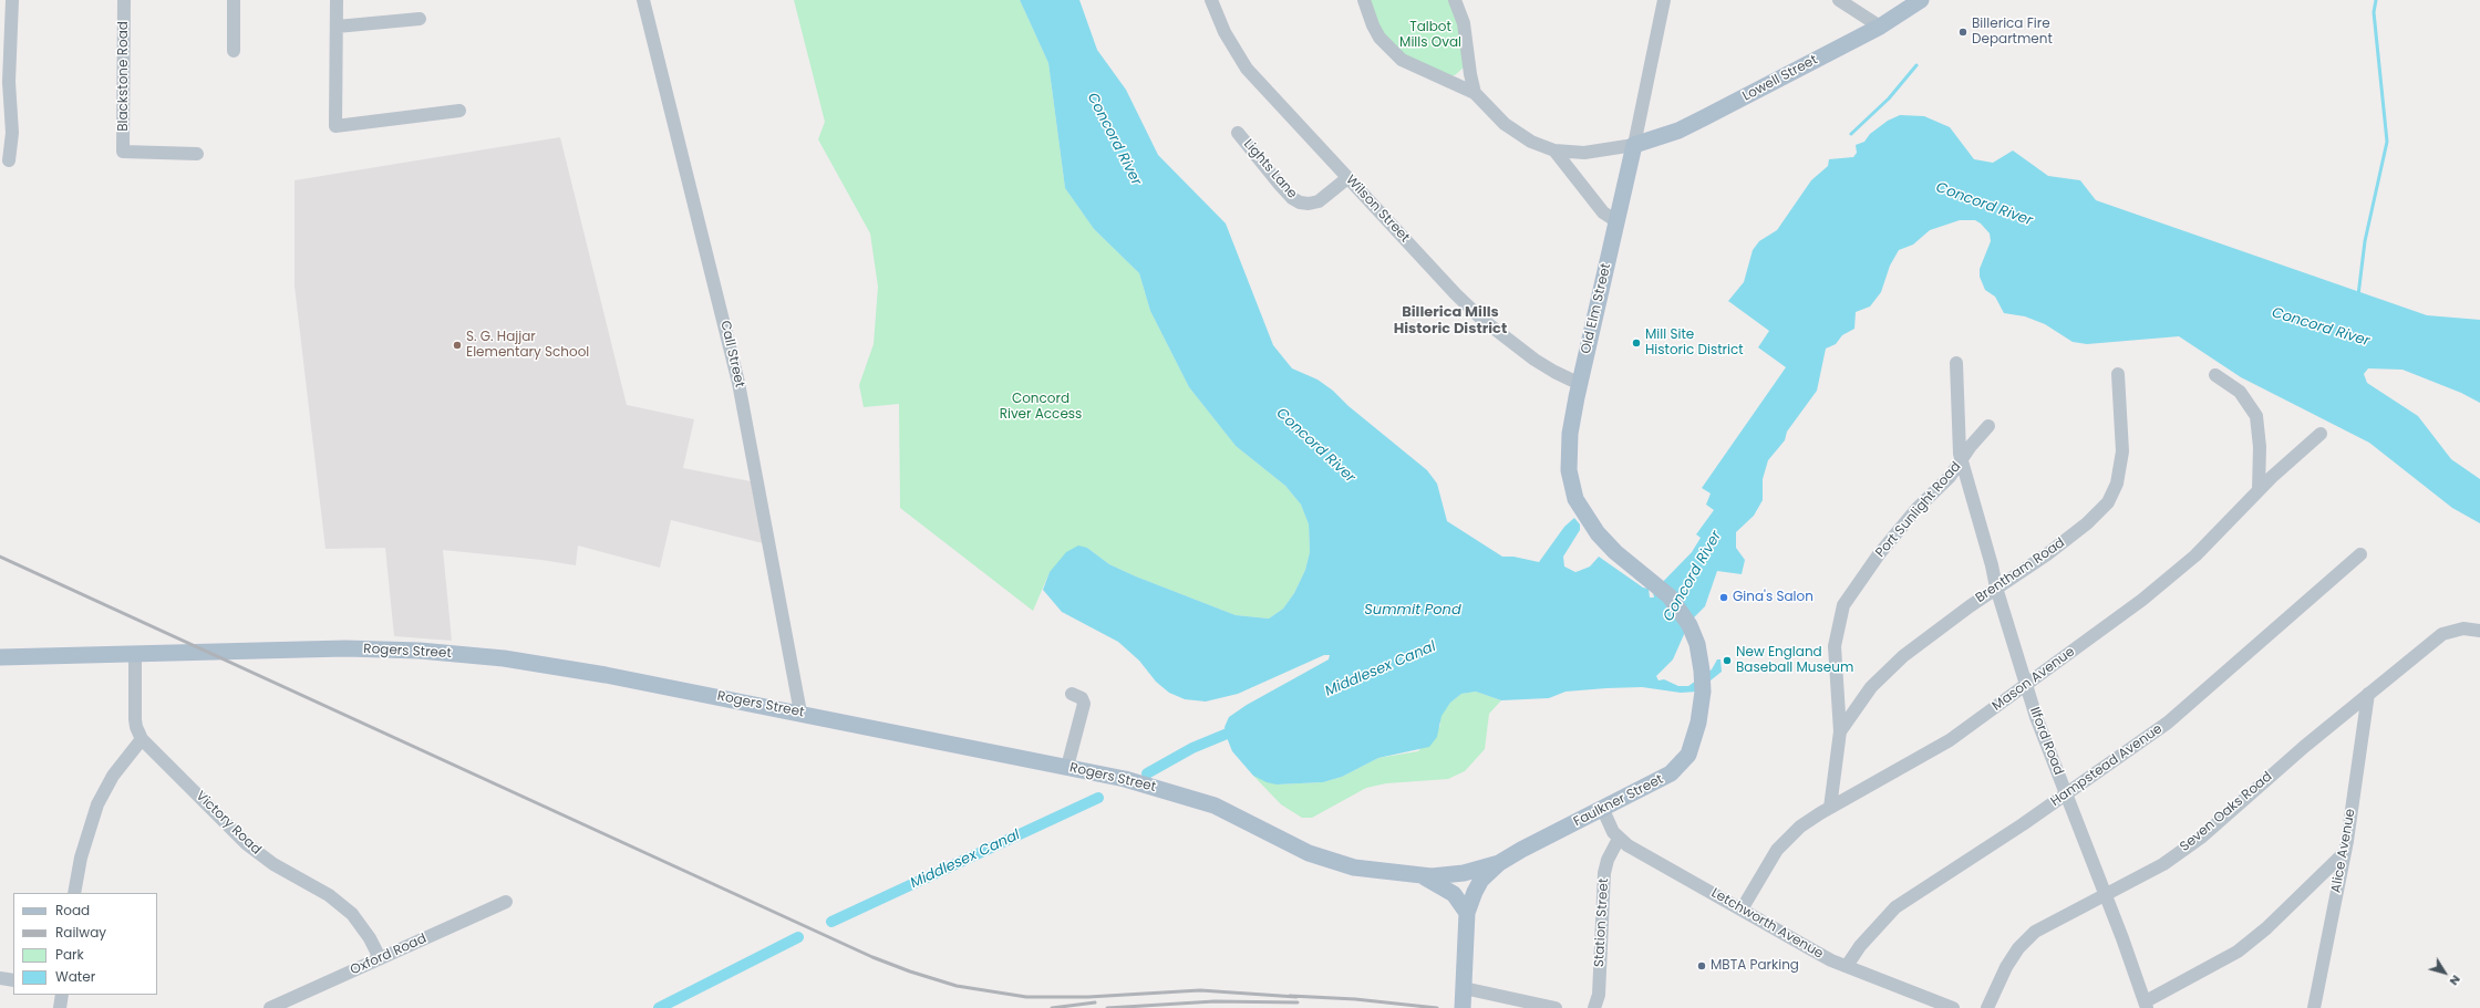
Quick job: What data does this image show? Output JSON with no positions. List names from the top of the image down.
{
  "streets": {
    "main road": [
      "Lowell Street",
      "Old Elm Street",
      "Rogers Street",
      "Faulkner Street"
    ],
    "street": [
      "Blackstone Road",
      "Lights Lane",
      "Wilson Street",
      "Call Street",
      "Port Sunlight Road",
      "Brentham Road",
      "Mason Avenue",
      "Ilford Road",
      "Hampstead Avenue",
      "Seven Oaks Road",
      "Victory Road",
      "Alice Avenue",
      "Station Street",
      "Letchworth Avenue",
      "Oxford Road"
    ]
  },
  "crossings": [
    ["Lowell Street", "Old Elm Street"],
    ["Lights Lane", "Wilson Street"],
    ["Wilson Street", "Old Elm Street"],
    ["Old Elm Street", "Faulkner Street"],
    ["Call Street", "Rogers Street"],
    ["Port Sunlight Road", "Brentham Road"],
    ["Port Sunlight Road", "Ilford Road"],
    ["Brentham Road", "Ilford Road"],
    ["Rogers Street", "Faulkner Street"],
    ["Rogers Street", "Victory Road"],
    ["Mason Avenue", "Ilford Road"],
    ["Mason Avenue", "Letchworth Avenue"],
    ["Ilford Road", "Hampstead Avenue"],
    ["Ilford Road", "Seven Oaks Road"],
    ["Hampstead Avenue", "Letchworth Avenue"],
    ["Faulkner Street", "Letchworth Avenue"],
    ["Seven Oaks Road", "Alice Avenue"],
    ["Victory Road", "Oxford Road"],
    ["Station Street", "Letchworth Avenue"]
  ],
  "districts": ["Billerica Mills Historic District"],
  "water": ["Concord River", "Summit Pond", "Middlesex Canal"],
  "parks": ["Talbot Mills Oval", "Concord River Access"],
  "places": [
    "Billerica Fire Department",
    "Mill Site Historic District",
    "S. G. Hajjar Elementary School",
    "Gina's Salon",
    "New England Baseball Museum",
    "MBTA Parking"
  ],
  "legend": [
    "Road",
    "Railway",
    "Park",
    "Water"
  ],
  "north": "bottom right"
}
